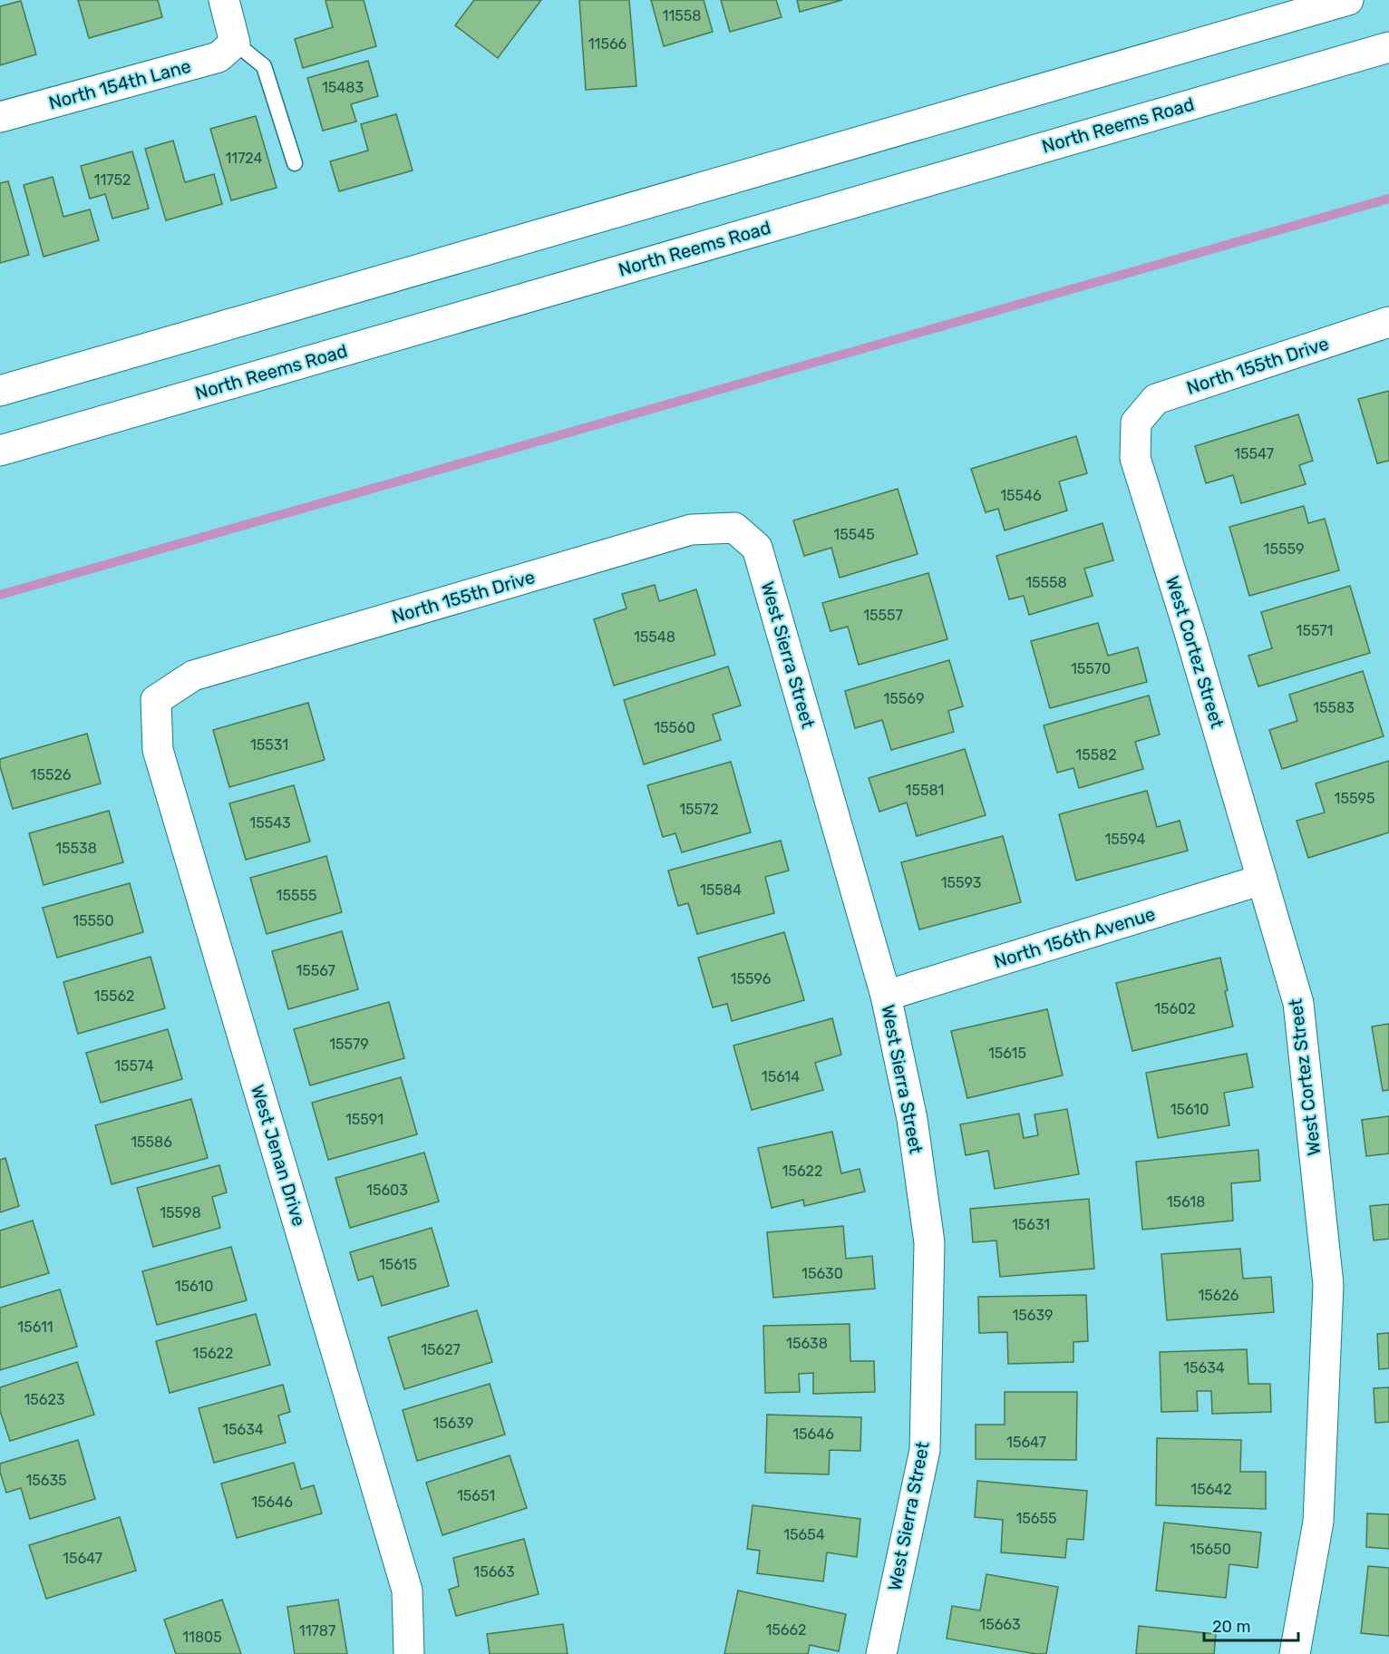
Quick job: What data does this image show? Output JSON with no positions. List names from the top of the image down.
{
  "streets": {
    "street": [
      "North 154th Lane",
      "North Reems Road",
      "North 155th Drive",
      "West Cortez Street",
      "West Sierra Street",
      "North 156th Avenue",
      "West Jenan Drive"
    ]
  },
  "crossings": [
    ["North 155th Drive", "West Cortez Street"],
    ["North 155th Drive", "West Sierra Street"],
    ["North 155th Drive", "West Jenan Drive"],
    ["West Cortez Street", "North 156th Avenue"],
    ["West Sierra Street", "North 156th Avenue"]
  ],
  "house_numbers": [
    "11558",
    "11566",
    "15483",
    "11724",
    "11752",
    "15547",
    "15546",
    "15545",
    "15559",
    "15558",
    "15557",
    "15571",
    "15548",
    "15570",
    "15569",
    "15583",
    "15560",
    "15531",
    "15582",
    "15526",
    "15581",
    "15595",
    "15572",
    "15543",
    "15594",
    "15538",
    "15593",
    "15584",
    "15555",
    "15550",
    "15567",
    "15596",
    "15562",
    "15602",
    "15579",
    "15615",
    "15574",
    "15614",
    "15610",
    "15591",
    "15586",
    "15622",
    "15603",
    "15618",
    "15598",
    "15631",
    "15615",
    "15630",
    "15610",
    "15626",
    "15639",
    "15611",
    "15638",
    "15627",
    "15622",
    "15634",
    "15623",
    "15639",
    "15634",
    "15646",
    "15647",
    "15635",
    "15642",
    "15651",
    "15646",
    "15655",
    "15654",
    "15650",
    "15647",
    "15663",
    "15663",
    "15662",
    "11787",
    "11805"
  ],
  "scale_bar": "20 m"
}
